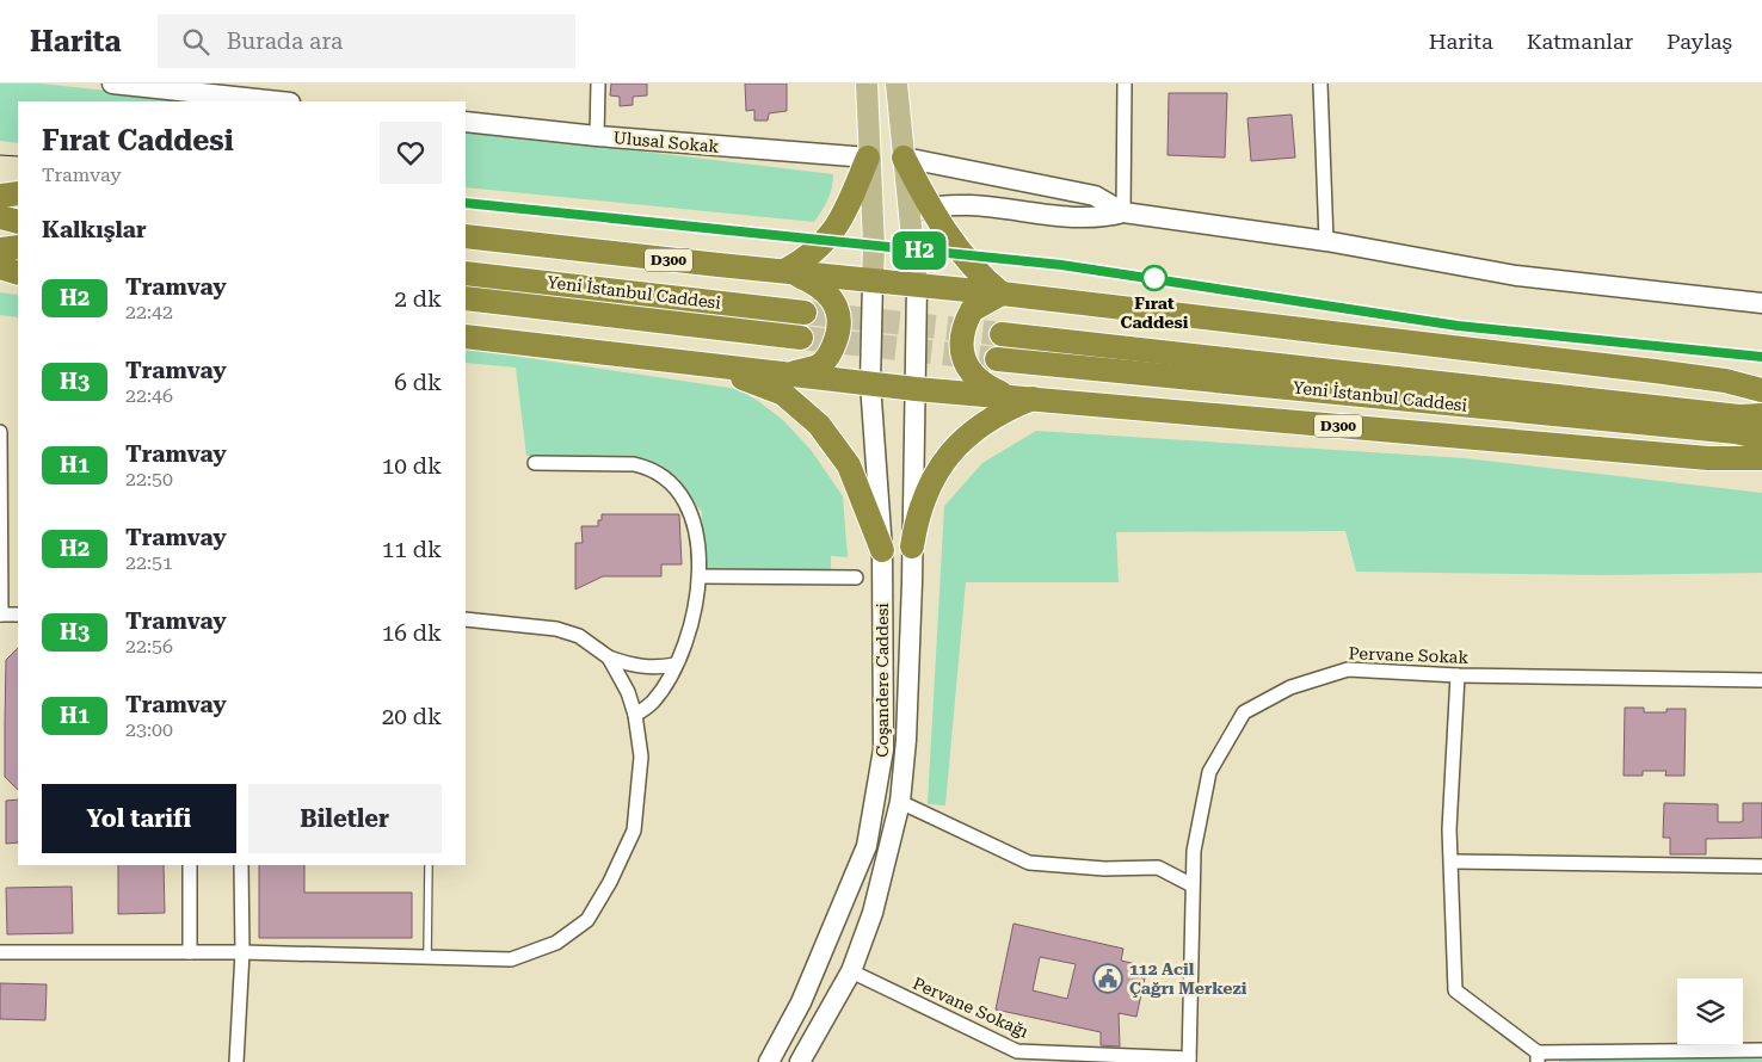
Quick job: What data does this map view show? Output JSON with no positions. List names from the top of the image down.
{
  "streets": {
    "highway": ["D300", "Yeni İstanbul Caddesi"],
    "street": [
      "Ulusal Sokak",
      "Pervane Sokak",
      "Coşandere Caddesi",
      "Pervane Sokağı"
    ]
  },
  "crossings": [
    ["D300", "Coşandere Caddesi"],
    ["Pervane Sokak", "Pervane Sokağı"],
    ["Coşandere Caddesi", "Pervane Sokağı"]
  ],
  "places": {
    "other": ["Fırat Caddesi"],
    "public building": ["112 Acil Çağrı Merkezi"]
  },
  "lines": ["tram line H2"],
  "page": {
    "header": "Harita",
    "search": "Burada ara",
    "nav": ["Harita", "Katmanlar", "Paylaş"],
    "on_map": "H2",
    "heading": [
      ["Fırat Caddesi", "Tramvay"],
      "Kalkışlar"
    ],
    "list": [
      {
        "mark": "H2",
        "name": "Tramvay",
        "note": "22:42",
        "value": "2 dk"
      },
      {
        "mark": "H3",
        "name": "Tramvay",
        "note": "22:46",
        "value": "6 dk"
      },
      {
        "mark": "H1",
        "name": "Tramvay",
        "note": "22:50",
        "value": "10 dk"
      },
      {
        "mark": "H2",
        "name": "Tramvay",
        "note": "22:51",
        "value": "11 dk"
      },
      {
        "mark": "H3",
        "name": "Tramvay",
        "note": "22:56",
        "value": "16 dk"
      },
      {
        "mark": "H1",
        "name": "Tramvay",
        "note": "23:00",
        "value": "20 dk"
      }
    ],
    "buttons": ["Yol tarifi", "Biletler"]
  }
}
